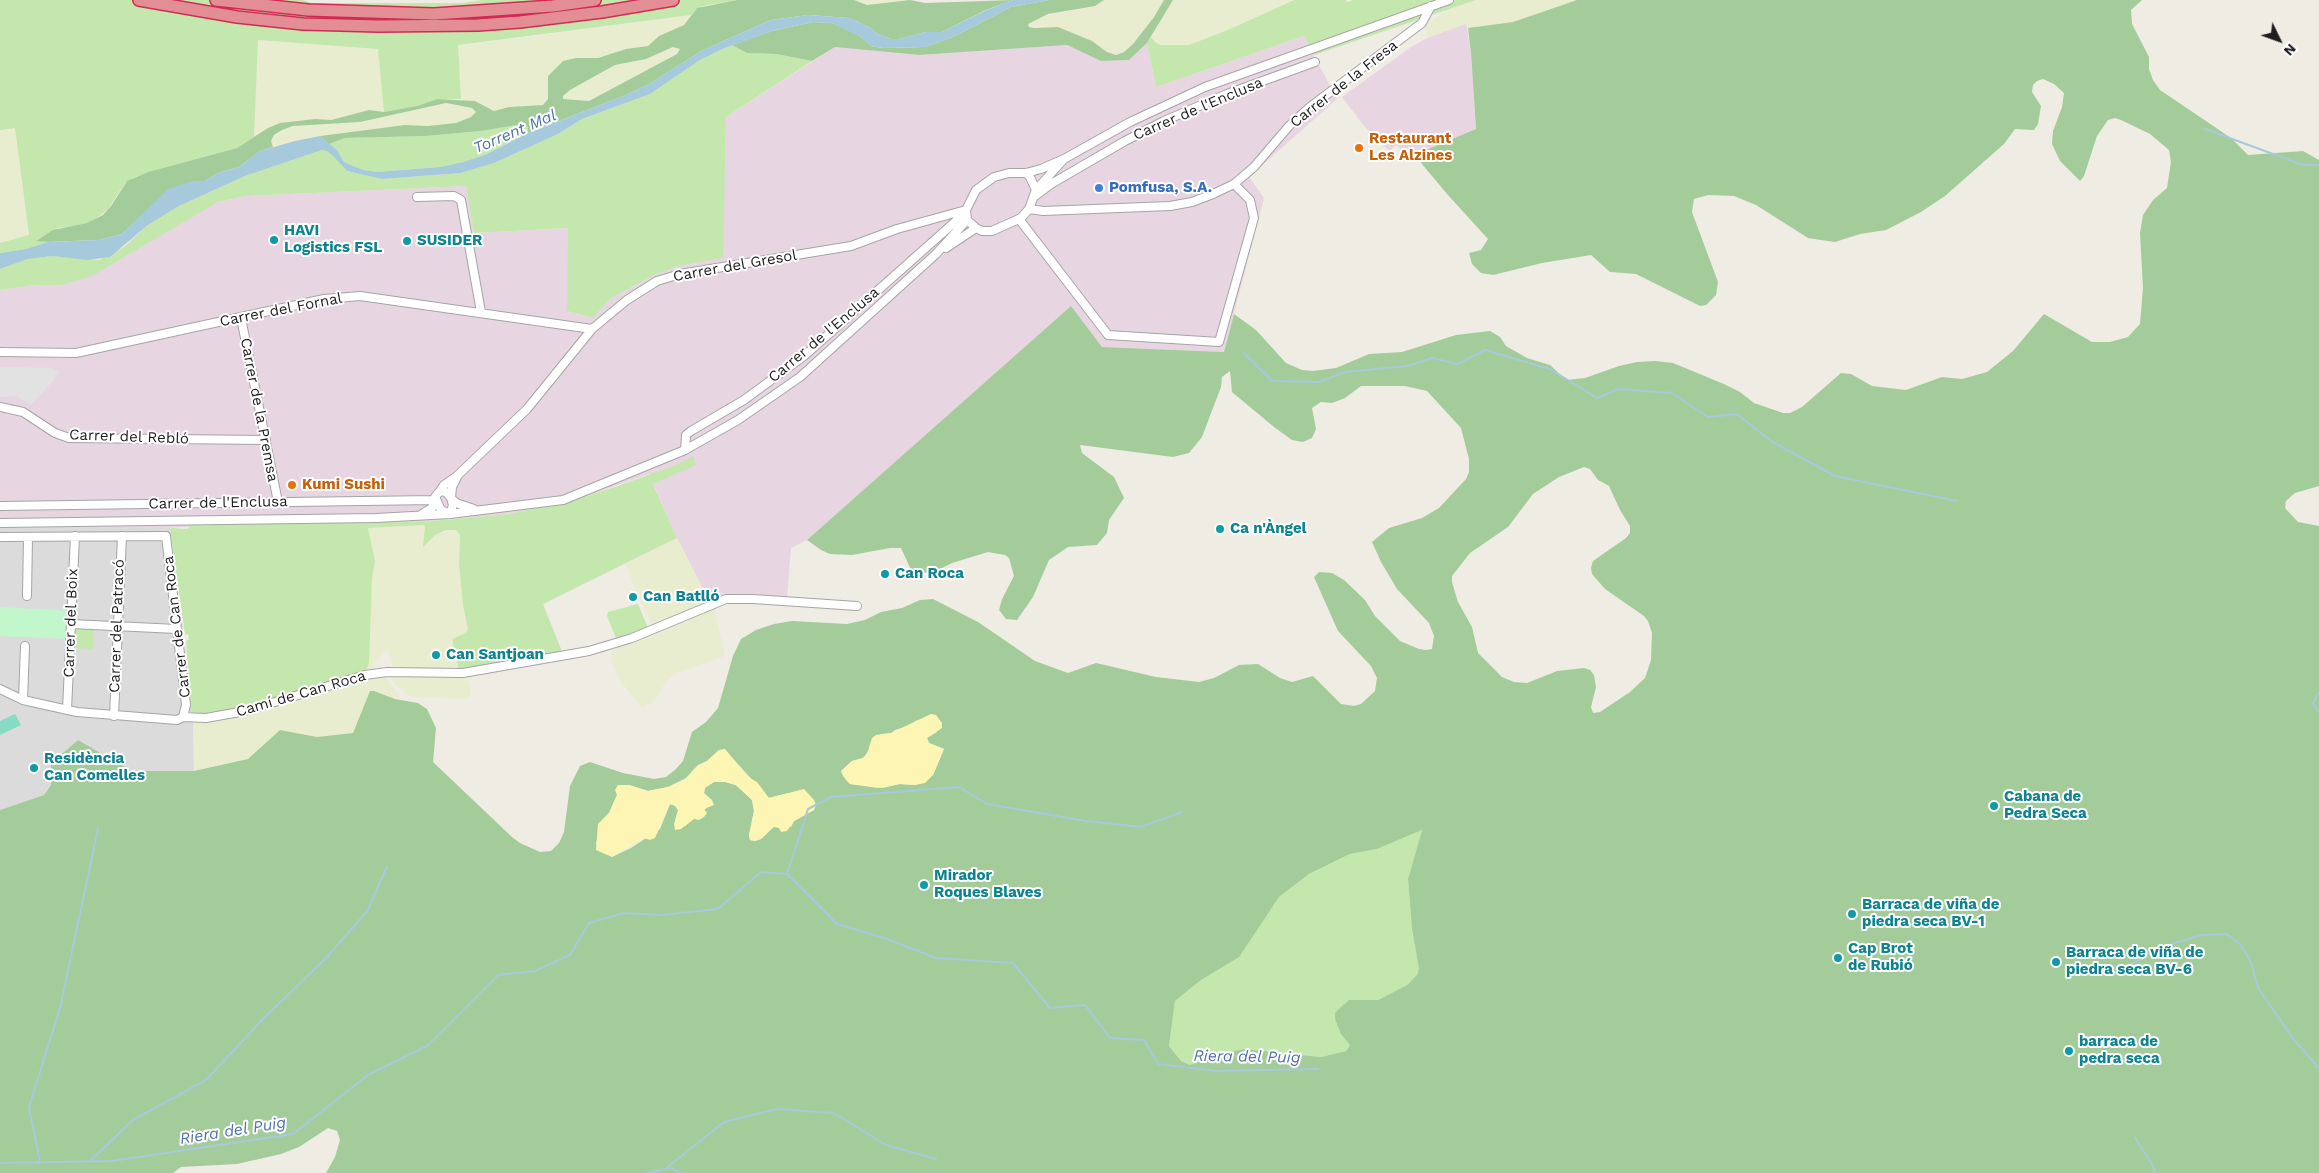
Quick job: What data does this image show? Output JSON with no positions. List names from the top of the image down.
{
  "streets": {
    "street": [
      "Carrer de la Fresa",
      "Carrer de l'Enclusa",
      "Carrer del Gresol",
      "Carrer del Fornal",
      "Carrer de la Premsa",
      "Carrer del Rebló",
      "Carrer del Boix",
      "Carrer del Patracó",
      "Carrer de Can Roca",
      "Camí de Can Roca"
    ]
  },
  "crossings": [
    ["Carrer de la Fresa", "Carrer de l'Enclusa"],
    ["Carrer de la Fresa", "Carrer del Gresol"],
    ["Carrer de l'Enclusa", "Carrer del Gresol"],
    ["Carrer de l'Enclusa", "Carrer de la Premsa"],
    ["Carrer del Gresol", "Carrer del Fornal"],
    ["Carrer del Fornal", "Carrer de la Premsa"],
    ["Carrer de la Premsa", "Carrer del Rebló"],
    ["Carrer del Boix", "Camí de Can Roca"],
    ["Carrer del Patracó", "Carrer de Can Roca"],
    ["Carrer del Patracó", "Camí de Can Roca"],
    ["Carrer de Can Roca", "Camí de Can Roca"]
  ],
  "water": ["Torrent Mal", "Riera del Puig"],
  "places": [
    "Restaurant Les Alzines",
    "Pomfusa, S.A.",
    "HAVI Logistics FSL",
    "SUSIDER",
    "Kumi Sushi",
    "Ca n'Àngel",
    "Can Roca",
    "Can Batlló",
    "Can Santjoan",
    "Residència Can Comelles",
    "Cabana de Pedra Seca",
    "Mirador Roques Blaves",
    "Barraca de viña de piedra seca BV-1",
    "Cap Brot de Rubió",
    "Barraca de viña de piedra seca BV-6",
    "barraca de pedra seca"
  ],
  "north": "bottom right"
}
